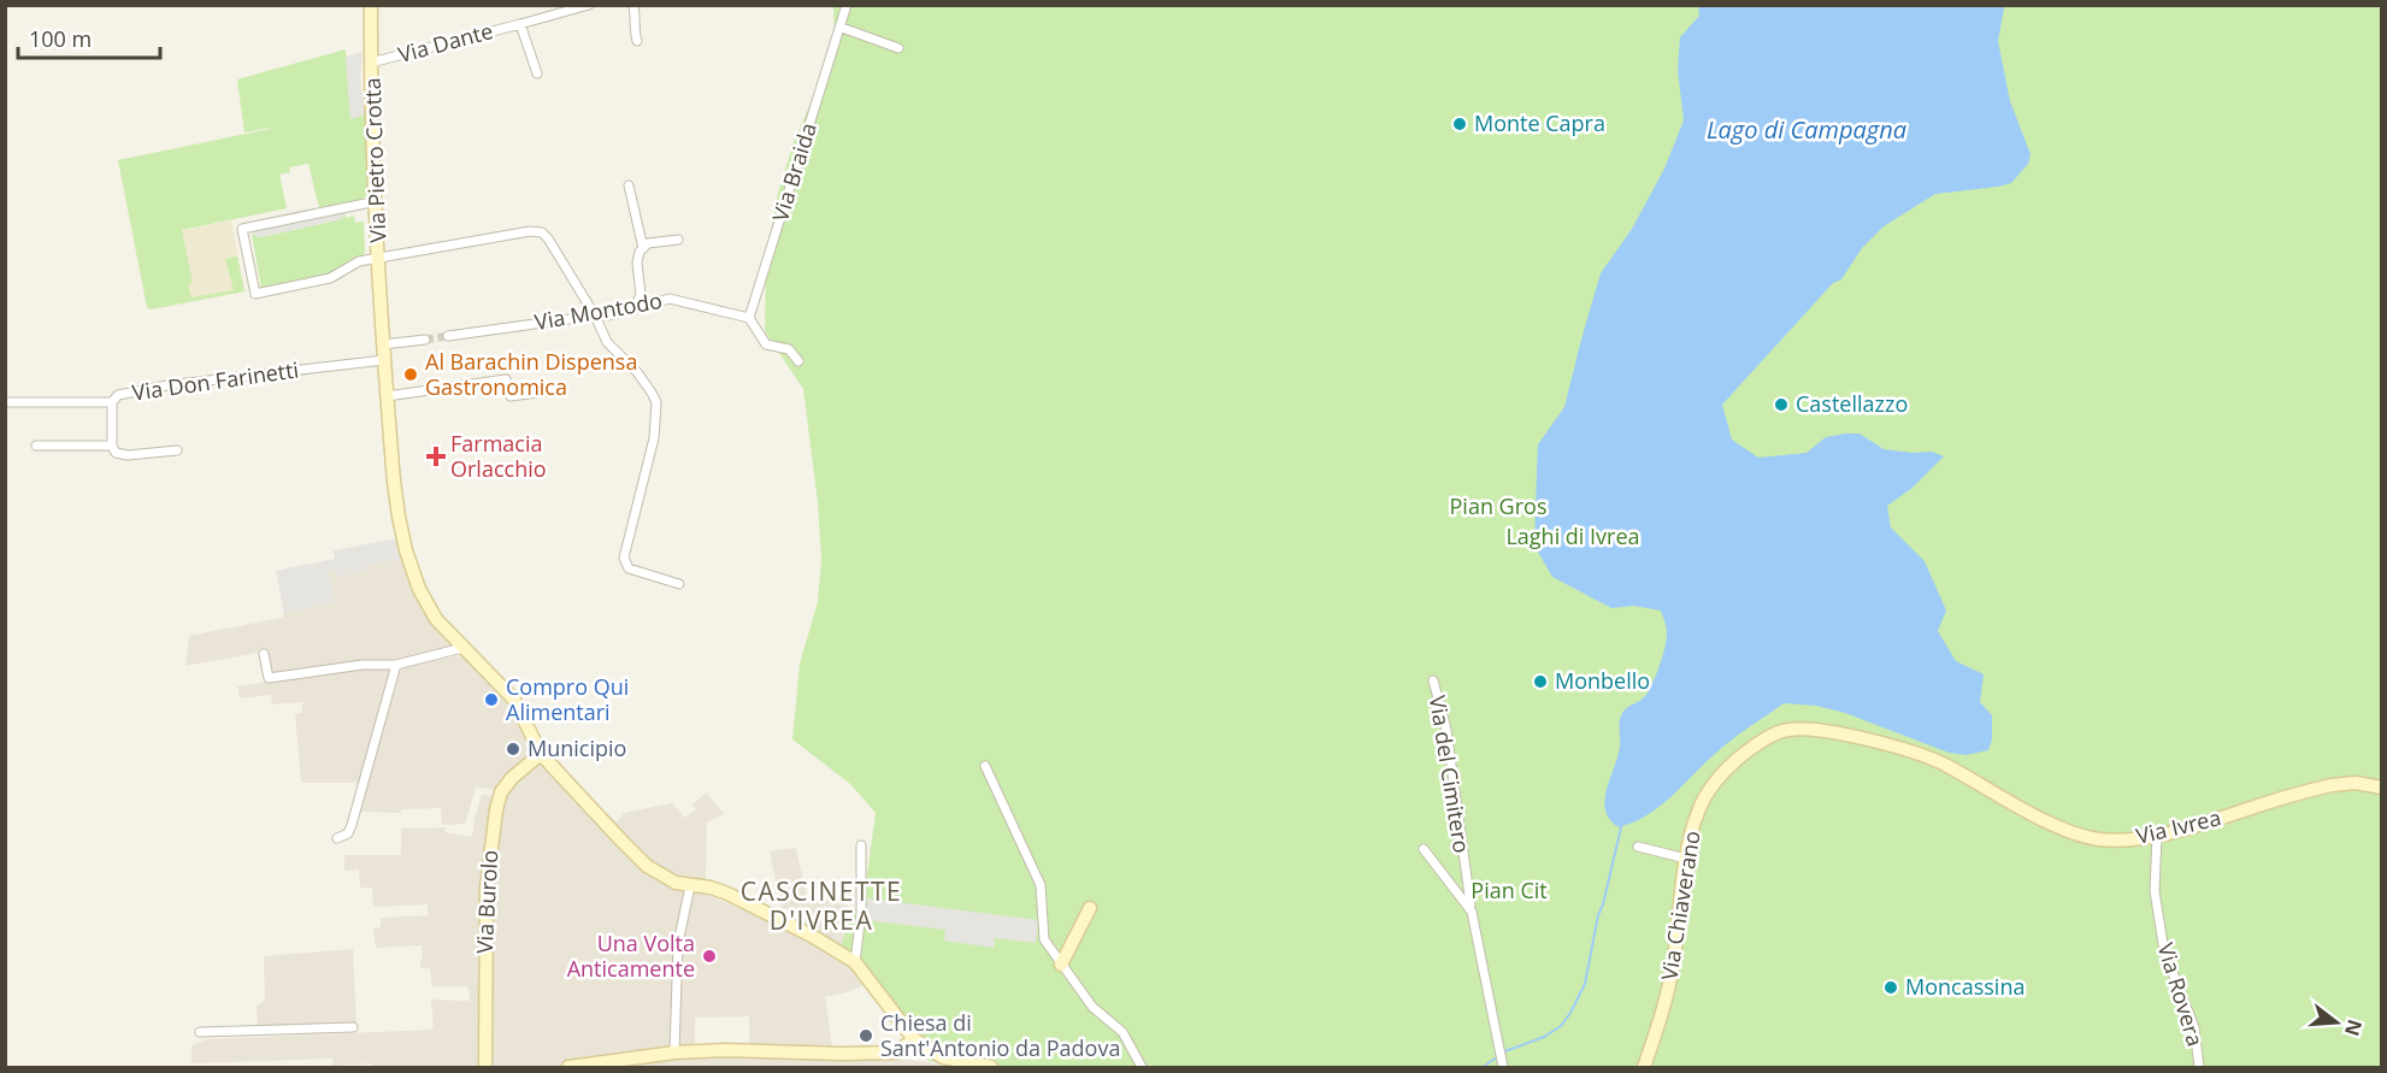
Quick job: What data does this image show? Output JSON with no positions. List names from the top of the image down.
{
  "streets": {
    "street": [
      "Via Dante",
      "Via Pietro Crotta",
      "Via Braida",
      "Via Montodo",
      "Via Don Farinetti",
      "Via del Cimitero",
      "Via Ivrea",
      "Via Burolo",
      "Via Chiaverano",
      "Via Rovera"
    ]
  },
  "crossings": [
    ["Via Dante", "Via Pietro Crotta"],
    ["Via Pietro Crotta", "Via Montodo"],
    ["Via Pietro Crotta", "Via Don Farinetti"],
    ["Via Pietro Crotta", "Via Burolo"],
    ["Via Braida", "Via Montodo"],
    ["Via Ivrea", "Via Chiaverano"],
    ["Via Ivrea", "Via Rovera"]
  ],
  "districts": ["CASCINETTE D'IVREA"],
  "water": ["Lago di Campagna"],
  "parks": ["Pian Gros", "Laghi di Ivrea", "Pian Cit"],
  "places": {
    "other": [
      "Monte Capra",
      "Al Barachin Dispensa Gastronomica",
      "Castellazzo",
      "Monbello",
      "Compro Qui Alimentari",
      "Municipio",
      "Una Volta Anticamente",
      "Moncassina",
      "Chiesa di Sant'Antonio da Padova"
    ],
    "health": ["Farmacia Orlacchio"]
  },
  "scale_bar": "100 m",
  "north": "right"
}
